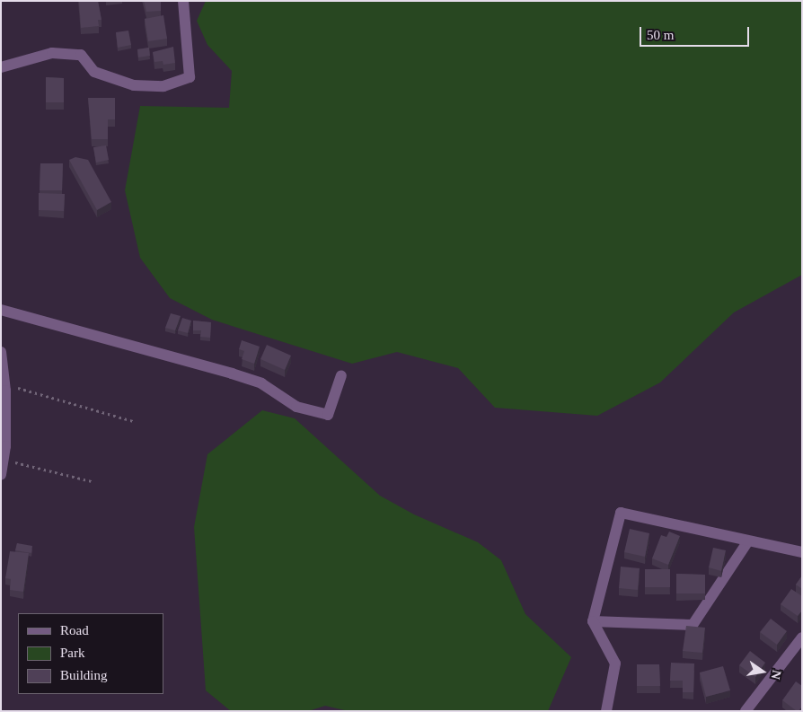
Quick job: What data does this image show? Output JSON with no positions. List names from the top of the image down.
{
  "legend": ["Road", "Park", "Building"],
  "scale_bar": "50 m",
  "north": "right"
}
